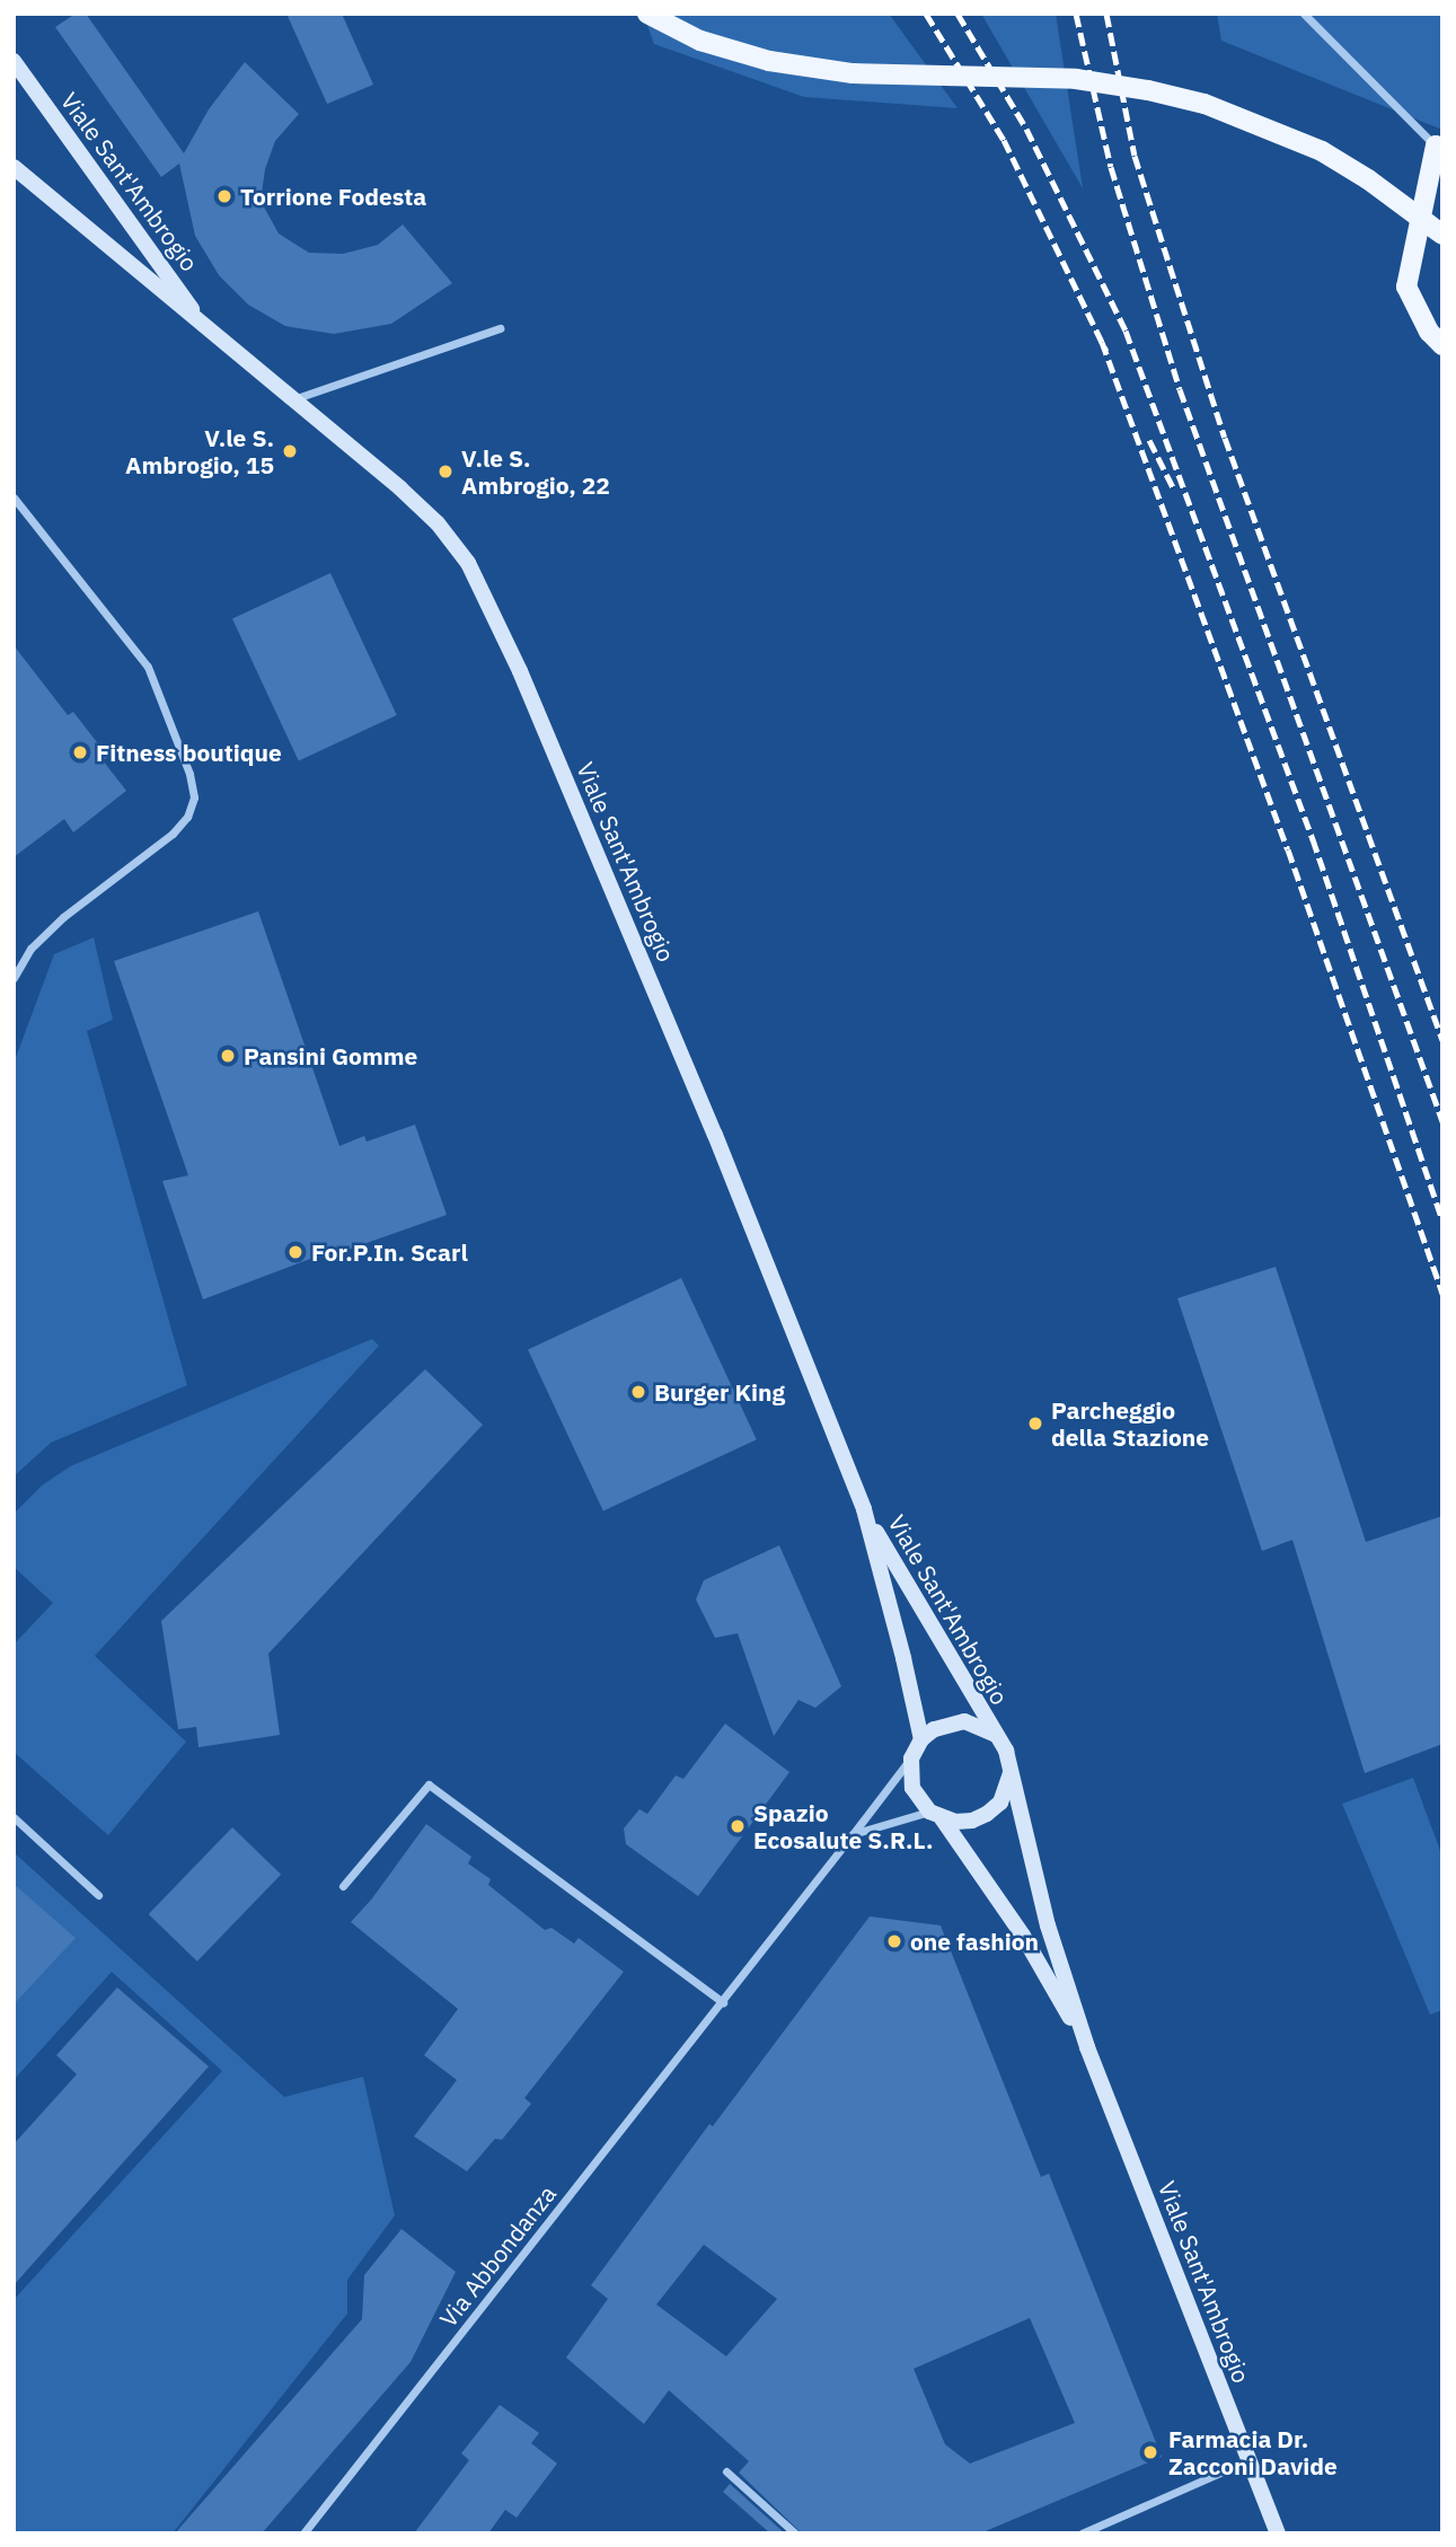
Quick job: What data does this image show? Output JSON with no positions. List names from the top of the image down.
{
  "streets": {
    "main road": ["Viale Sant'Ambrogio"],
    "street": ["Via Abbondanza"]
  },
  "crossings": [
    ["Viale Sant'Ambrogio", "Via Abbondanza"]
  ],
  "places": [
    "Torrione Fodesta",
    "V.le S. Ambrogio, 15",
    "V.le S. Ambrogio, 22",
    "Fitness boutique",
    "Pansini Gomme",
    "For.P.In. Scarl",
    "Burger King",
    "Parcheggio della Stazione",
    "Spazio Ecosalute S.R.L.",
    "one fashion",
    "Farmacia Dr. Zacconi Davide"
  ]
}
